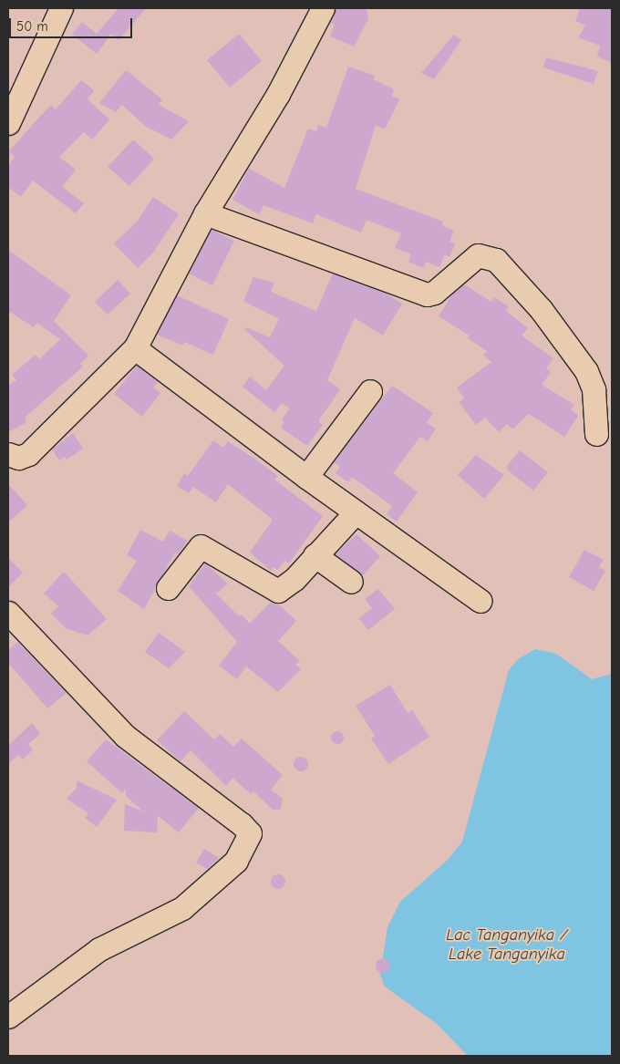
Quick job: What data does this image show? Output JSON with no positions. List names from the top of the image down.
{
  "water": ["Lac Tanganyika / Lake Tanganyika"],
  "scale_bar": "50 m"
}
